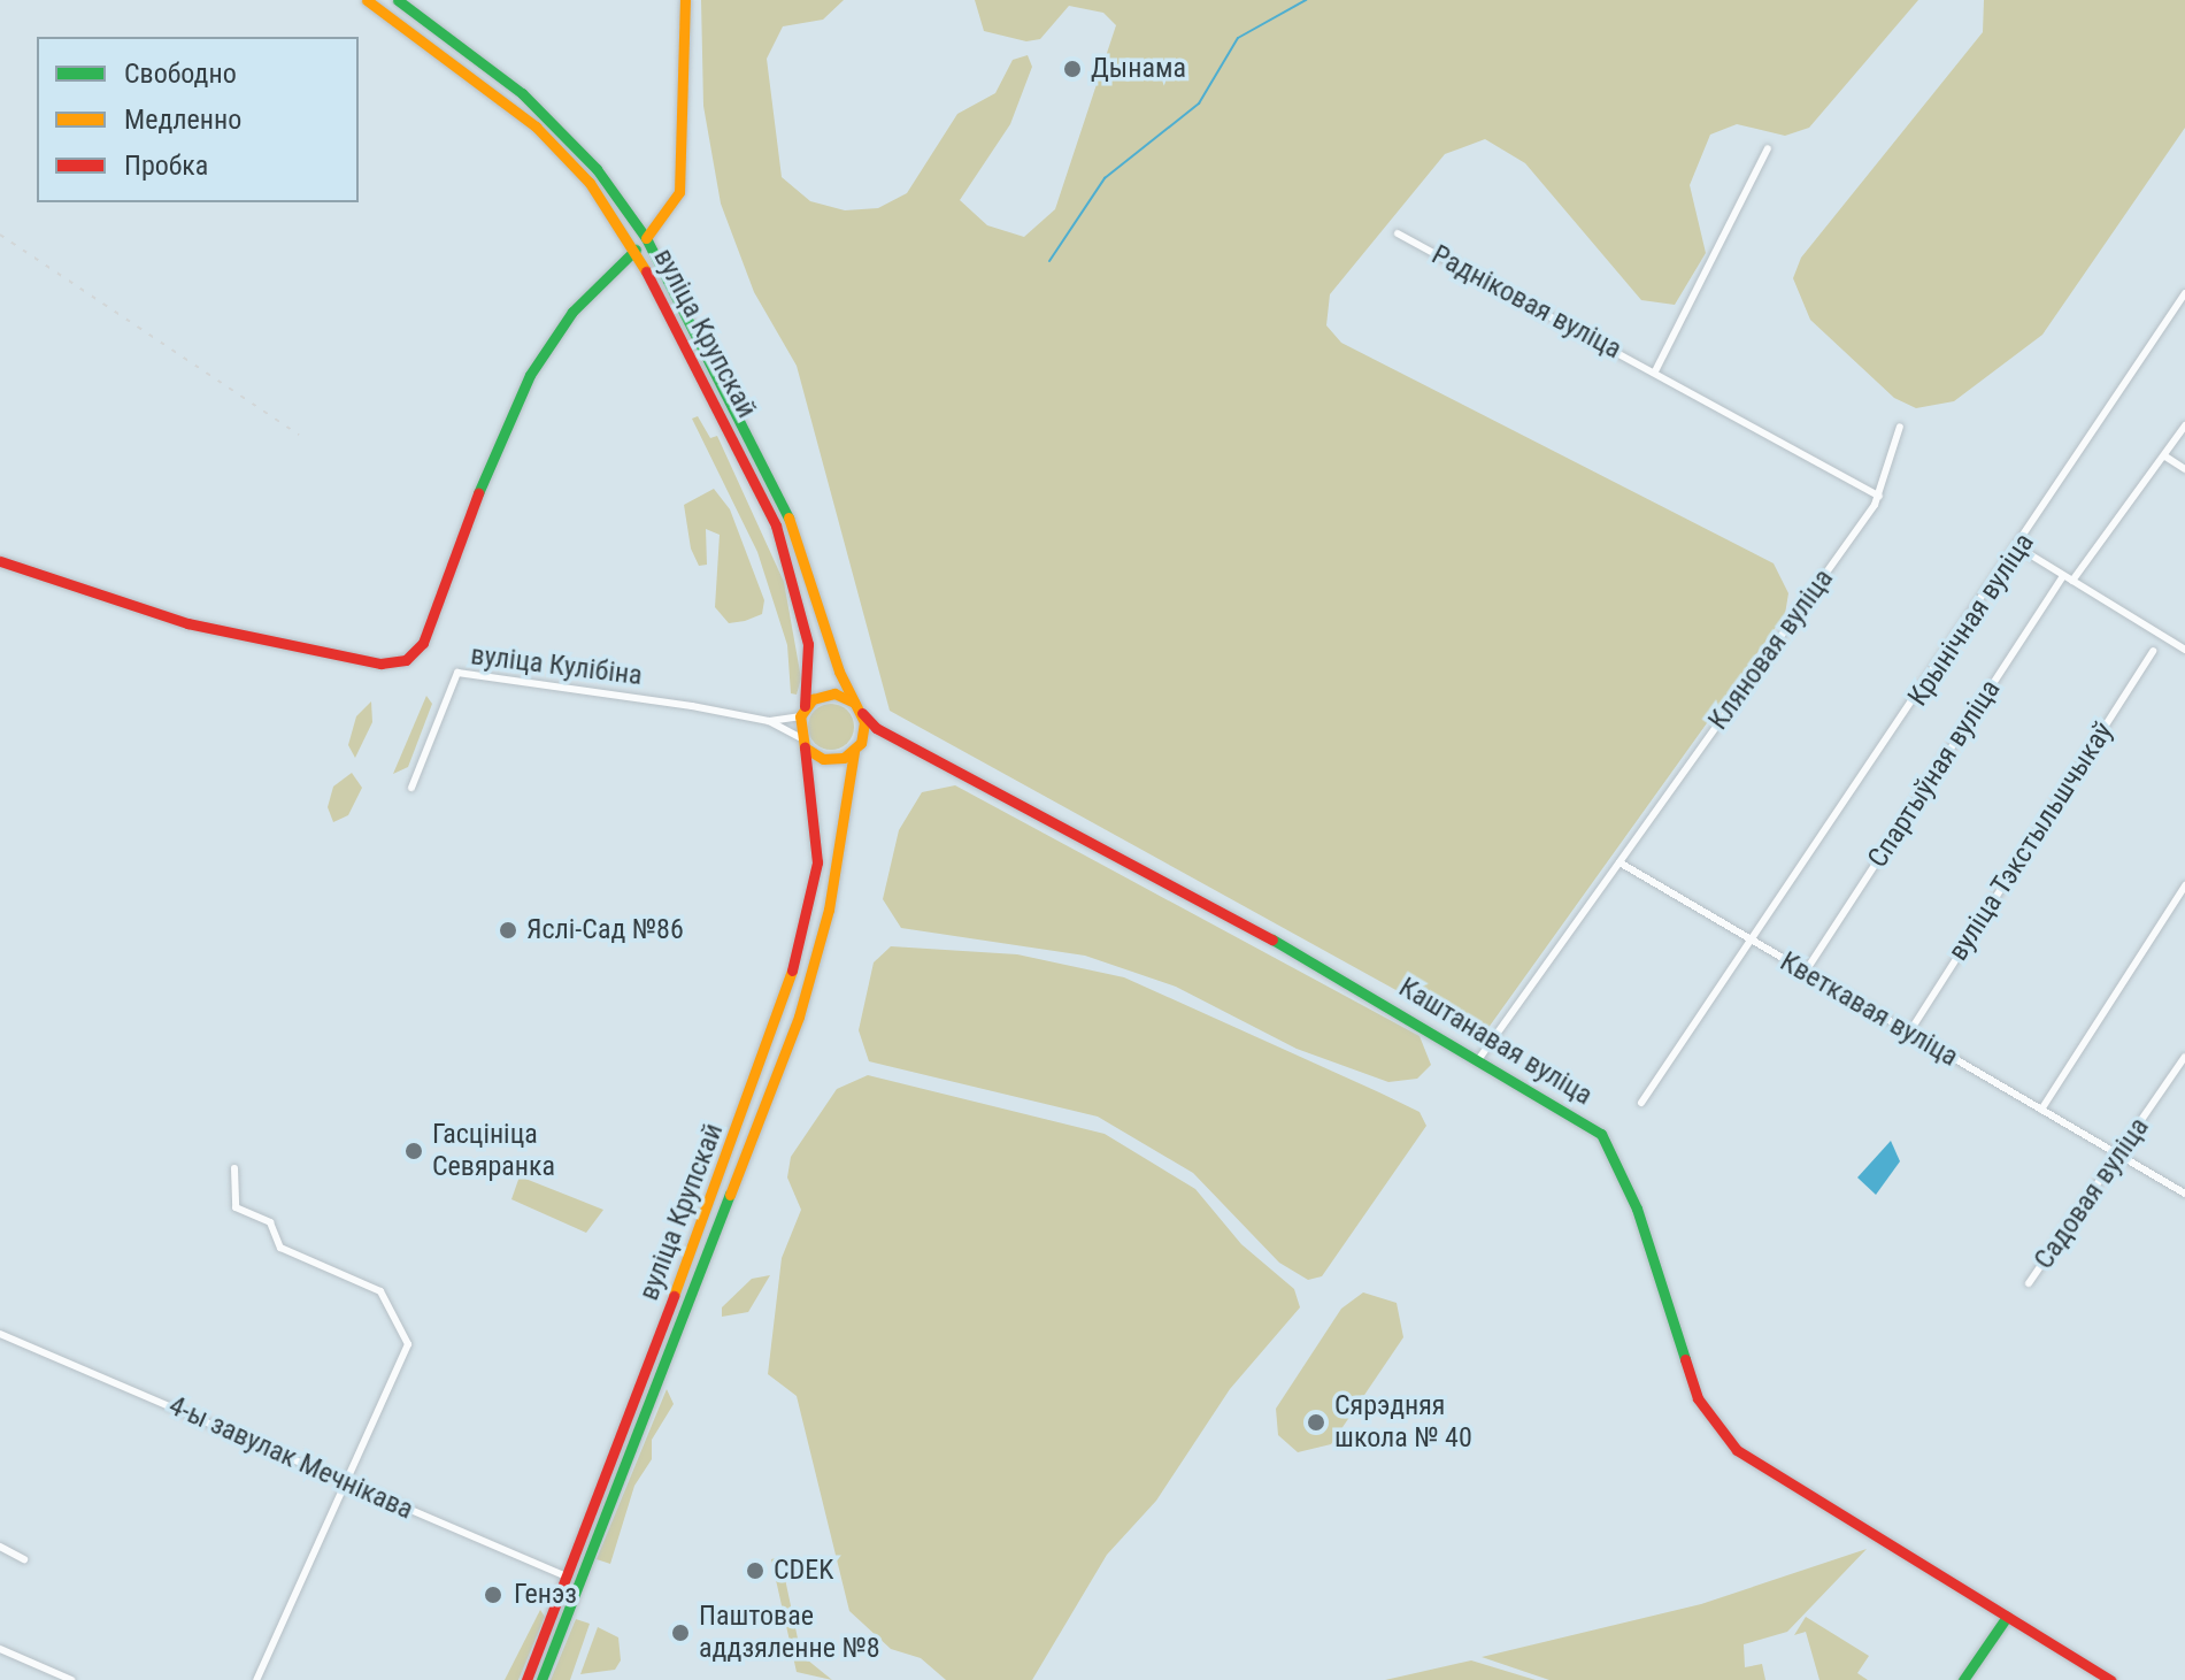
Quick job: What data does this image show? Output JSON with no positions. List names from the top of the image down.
{
  "streets": {
    "main road": ["вуліца Крупскай", "Каштанавая вуліца"],
    "street": [
      "Радніковая вуліца",
      "Крынічная вуліца",
      "Кляновая вуліца",
      "вуліца Кулібіна",
      "Спартыўная вуліца",
      "вуліца Тэкстыльшчыкаў",
      "Кветкавая вуліца",
      "Садовая вуліца",
      "4-ы завулак Мечнікава"
    ]
  },
  "crossings": [
    ["Радніковая вуліца", "Кляновая вуліца"],
    ["вуліца Крупскай", "вуліца Кулібіна"],
    ["вуліца Крупскай", "Каштанавая вуліца"],
    ["вуліца Крупскай", "4-ы завулак Мечнікава"],
    ["Крынічная вуліца", "Кветкавая вуліца"],
    ["Кляновая вуліца", "Кветкавая вуліца"],
    ["Кляновая вуліца", "Каштанавая вуліца"],
    ["вуліца Кулібіна", "Каштанавая вуліца"],
    ["Спартыўная вуліца", "Кветкавая вуліца"],
    ["вуліца Тэкстыльшчыкаў", "Кветкавая вуліца"],
    ["Кветкавая вуліца", "Садовая вуліца"]
  ],
  "places": [
    "Дынама",
    "Яслі-Сад №86",
    "Гасцініца Севяранка",
    "Сярэдняя школа № 40",
    "CDEK",
    "Генэз",
    "Паштовае аддзяленне №8"
  ],
  "legend": ["Свободно", "Медленно", "Пробка"]
}
